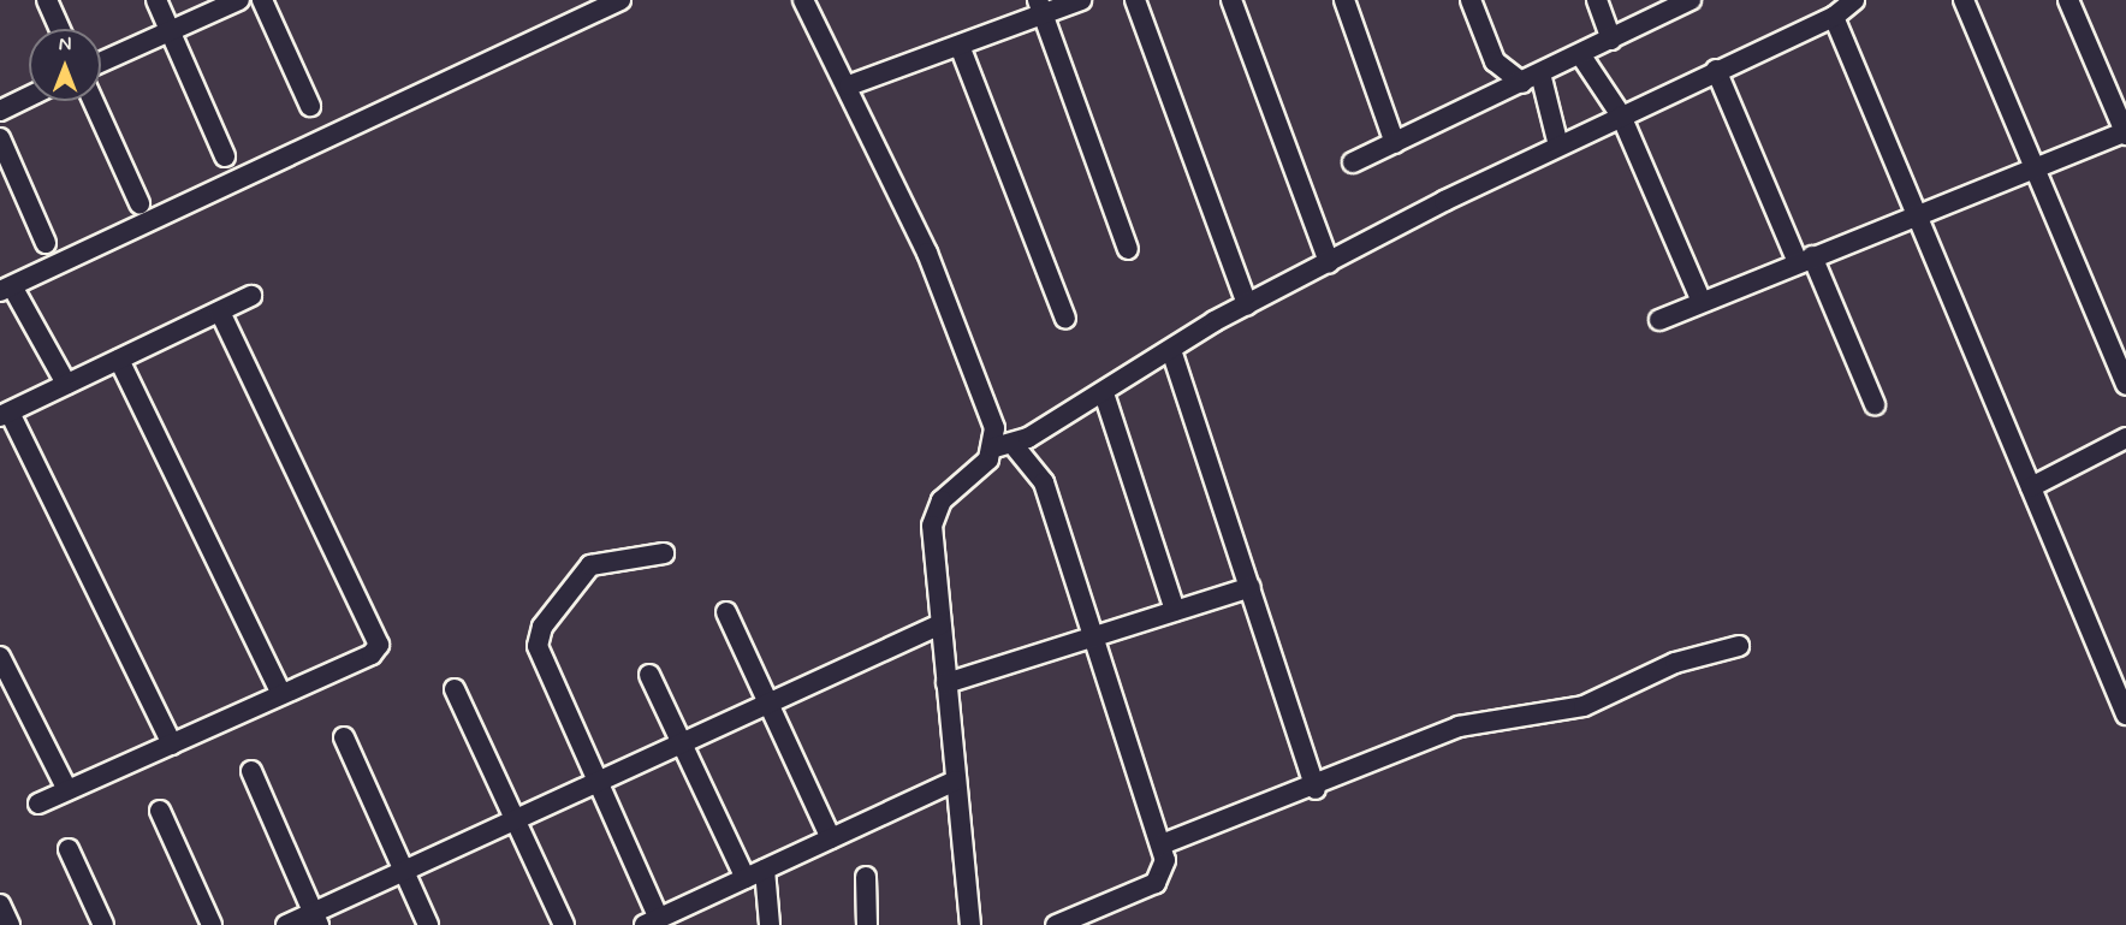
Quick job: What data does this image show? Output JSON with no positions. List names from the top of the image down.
{
  "north": "top"
}
